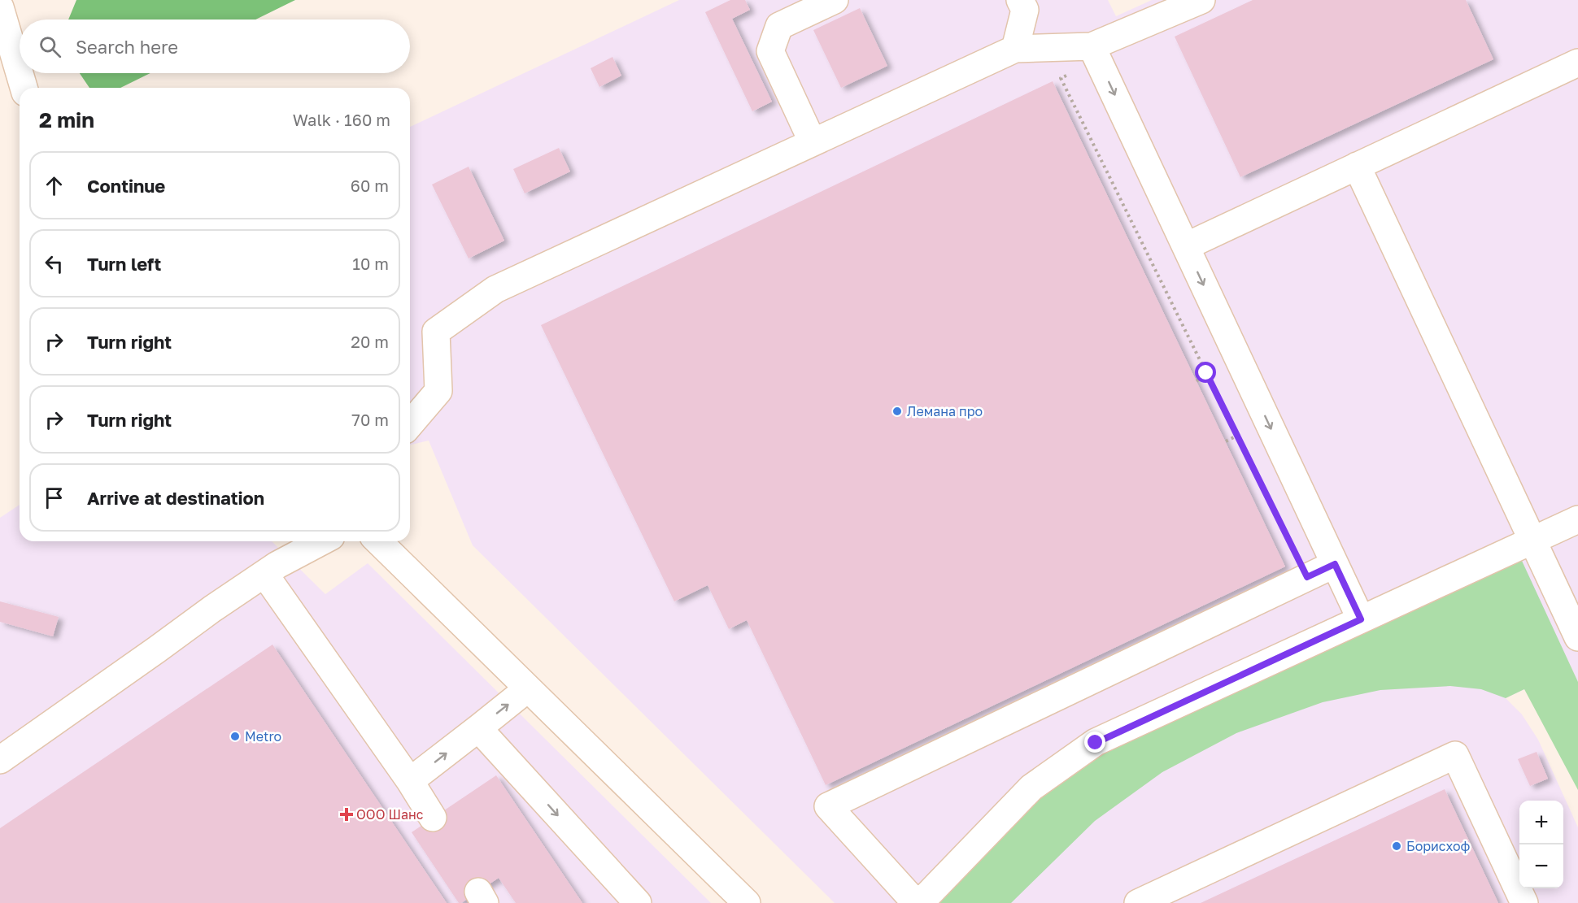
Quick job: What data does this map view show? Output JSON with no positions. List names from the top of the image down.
{
  "places": {
    "other": ["Лемана про", "Metro", "Борисхоф"],
    "health": ["ООО Шанс"]
  },
  "page": {
    "search": "Search here",
    "heading": ["2 min", "Walk · 160 m"],
    "list": [
      ["Continue", "60 m"],
      ["Turn left", "10 m"],
      ["Turn right", "20 m"],
      ["Turn right", "70 m"],
      "Arrive at destination"
    ],
    "map_buttons": ["+", "−"]
  }
}
